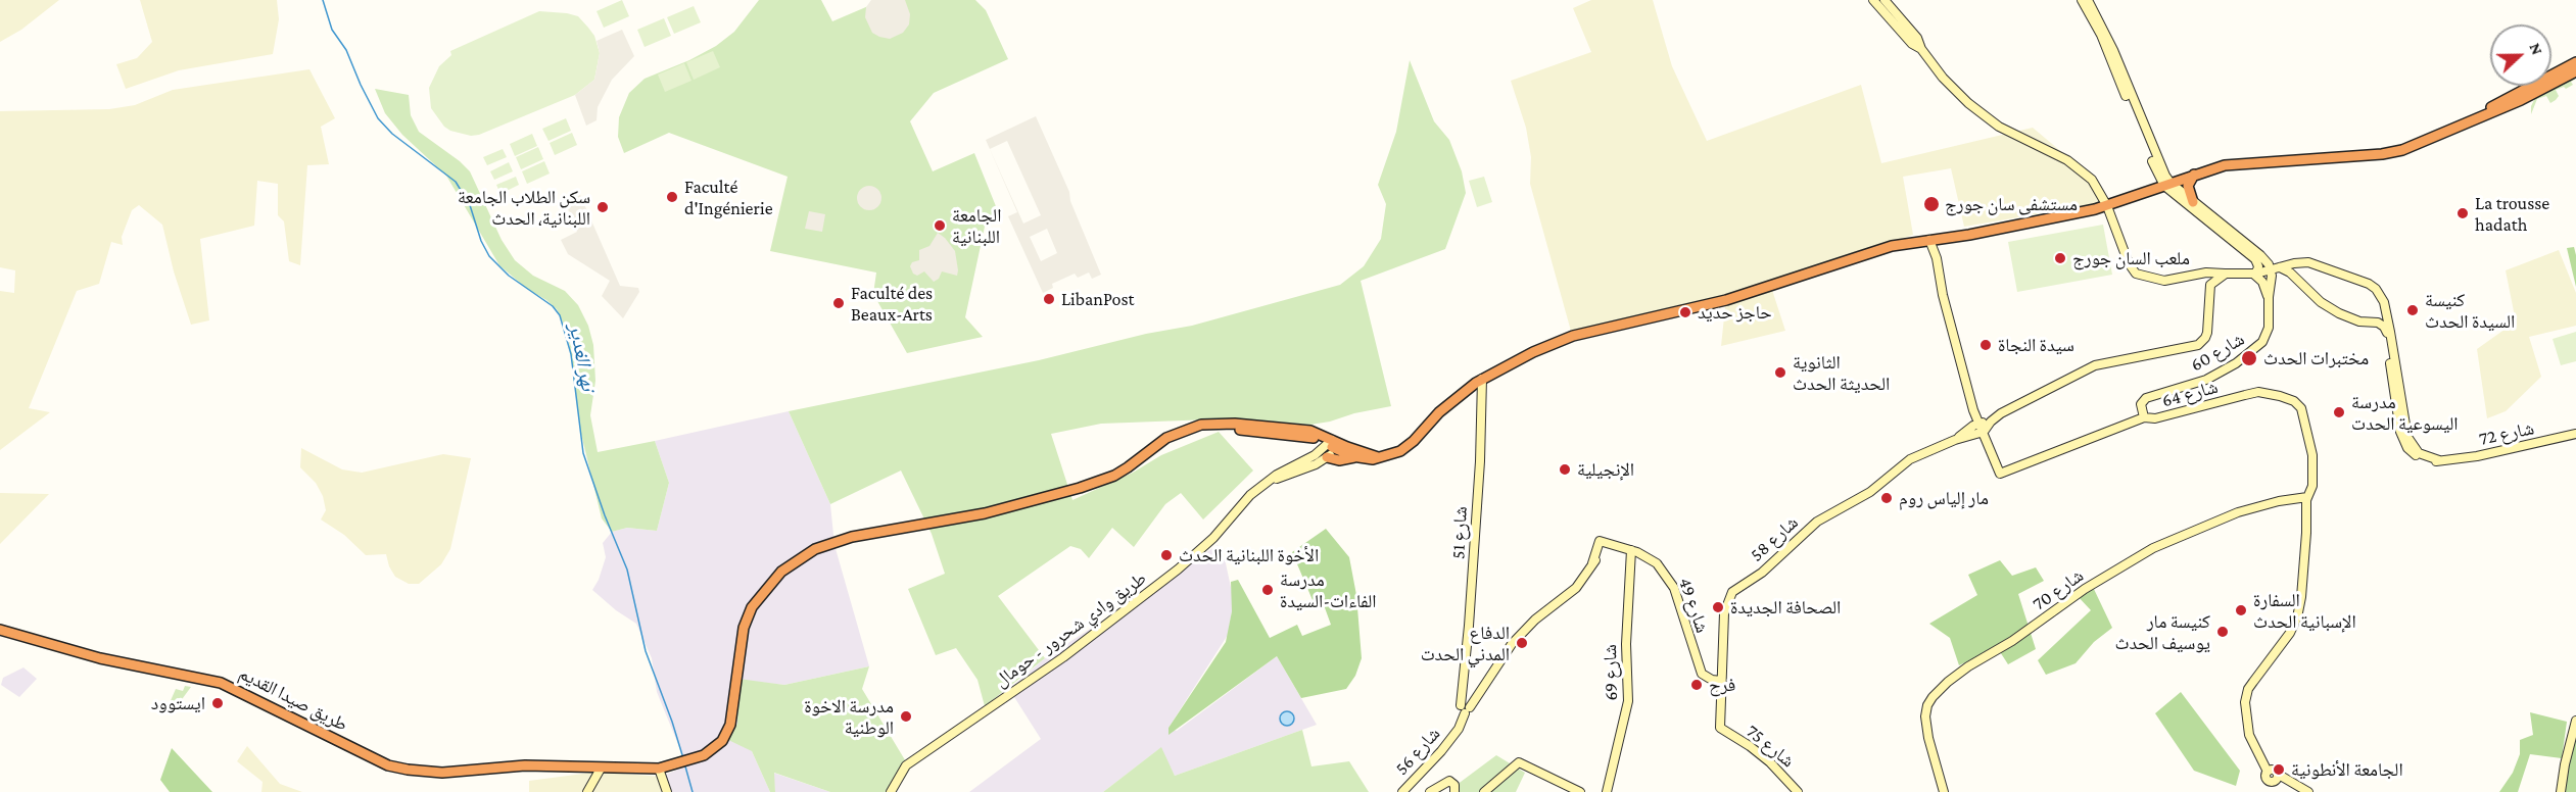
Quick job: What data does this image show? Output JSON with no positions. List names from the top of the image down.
{
  "streets": {
    "highway": ["طريق صيدا القديم"],
    "street": [
      "شارع 60",
      "شارع 64",
      "شارع 72",
      "شارع 51",
      "شارع 58",
      "شارع 70",
      "شارع 49",
      "طريق وادي شحرور - حومال",
      "شارع 69",
      "شارع 75",
      "شارع 56"
    ]
  },
  "crossings": [
    ["شارع 60", "شارع 64"],
    ["شارع 64", "شارع 58"],
    ["شارع 64", "شارع 70"],
    ["شارع 51", "شارع 56"],
    ["شارع 58", "شارع 49"],
    ["شارع 58", "شارع 75"],
    ["شارع 49", "شارع 69"],
    ["طريق وادي شحرور - حومال", "طريق صيدا القديم"]
  ],
  "water": ["نهر الغدير"],
  "places": [
    "Faculté d'Ingénierie",
    "مستشفى سان جورج",
    "سكن الطلاب الجامعة اللبنانية، الحدث",
    "La trousse hadath",
    "الجامعة اللبنانية",
    "ملعب السان جورج",
    "LibanPost",
    "Faculté des Beaux-Arts",
    "كنيسة السيدة الحدث",
    "حاجز حديد",
    "سيدة النجاة",
    "مختبرات الحدث",
    "الثانوية الحديثة الحدث",
    "مدرسة اليسوعية الحدت",
    "الإنجيلية",
    "مار إلياس روم",
    "الأخوة اللبنانية الحدث",
    "مدرسة الفاءات-السيدة",
    "الصحافة الجديدة",
    "السفارة الإسبانية الحدث",
    "كنيسة مار يوسيف الحدث",
    "الدفاع المدني الحدت",
    "فرح",
    "ايستوود",
    "مدرسة الاخوة الوطنية",
    "الجامعة الأنطونية"
  ],
  "north": "right"
}
